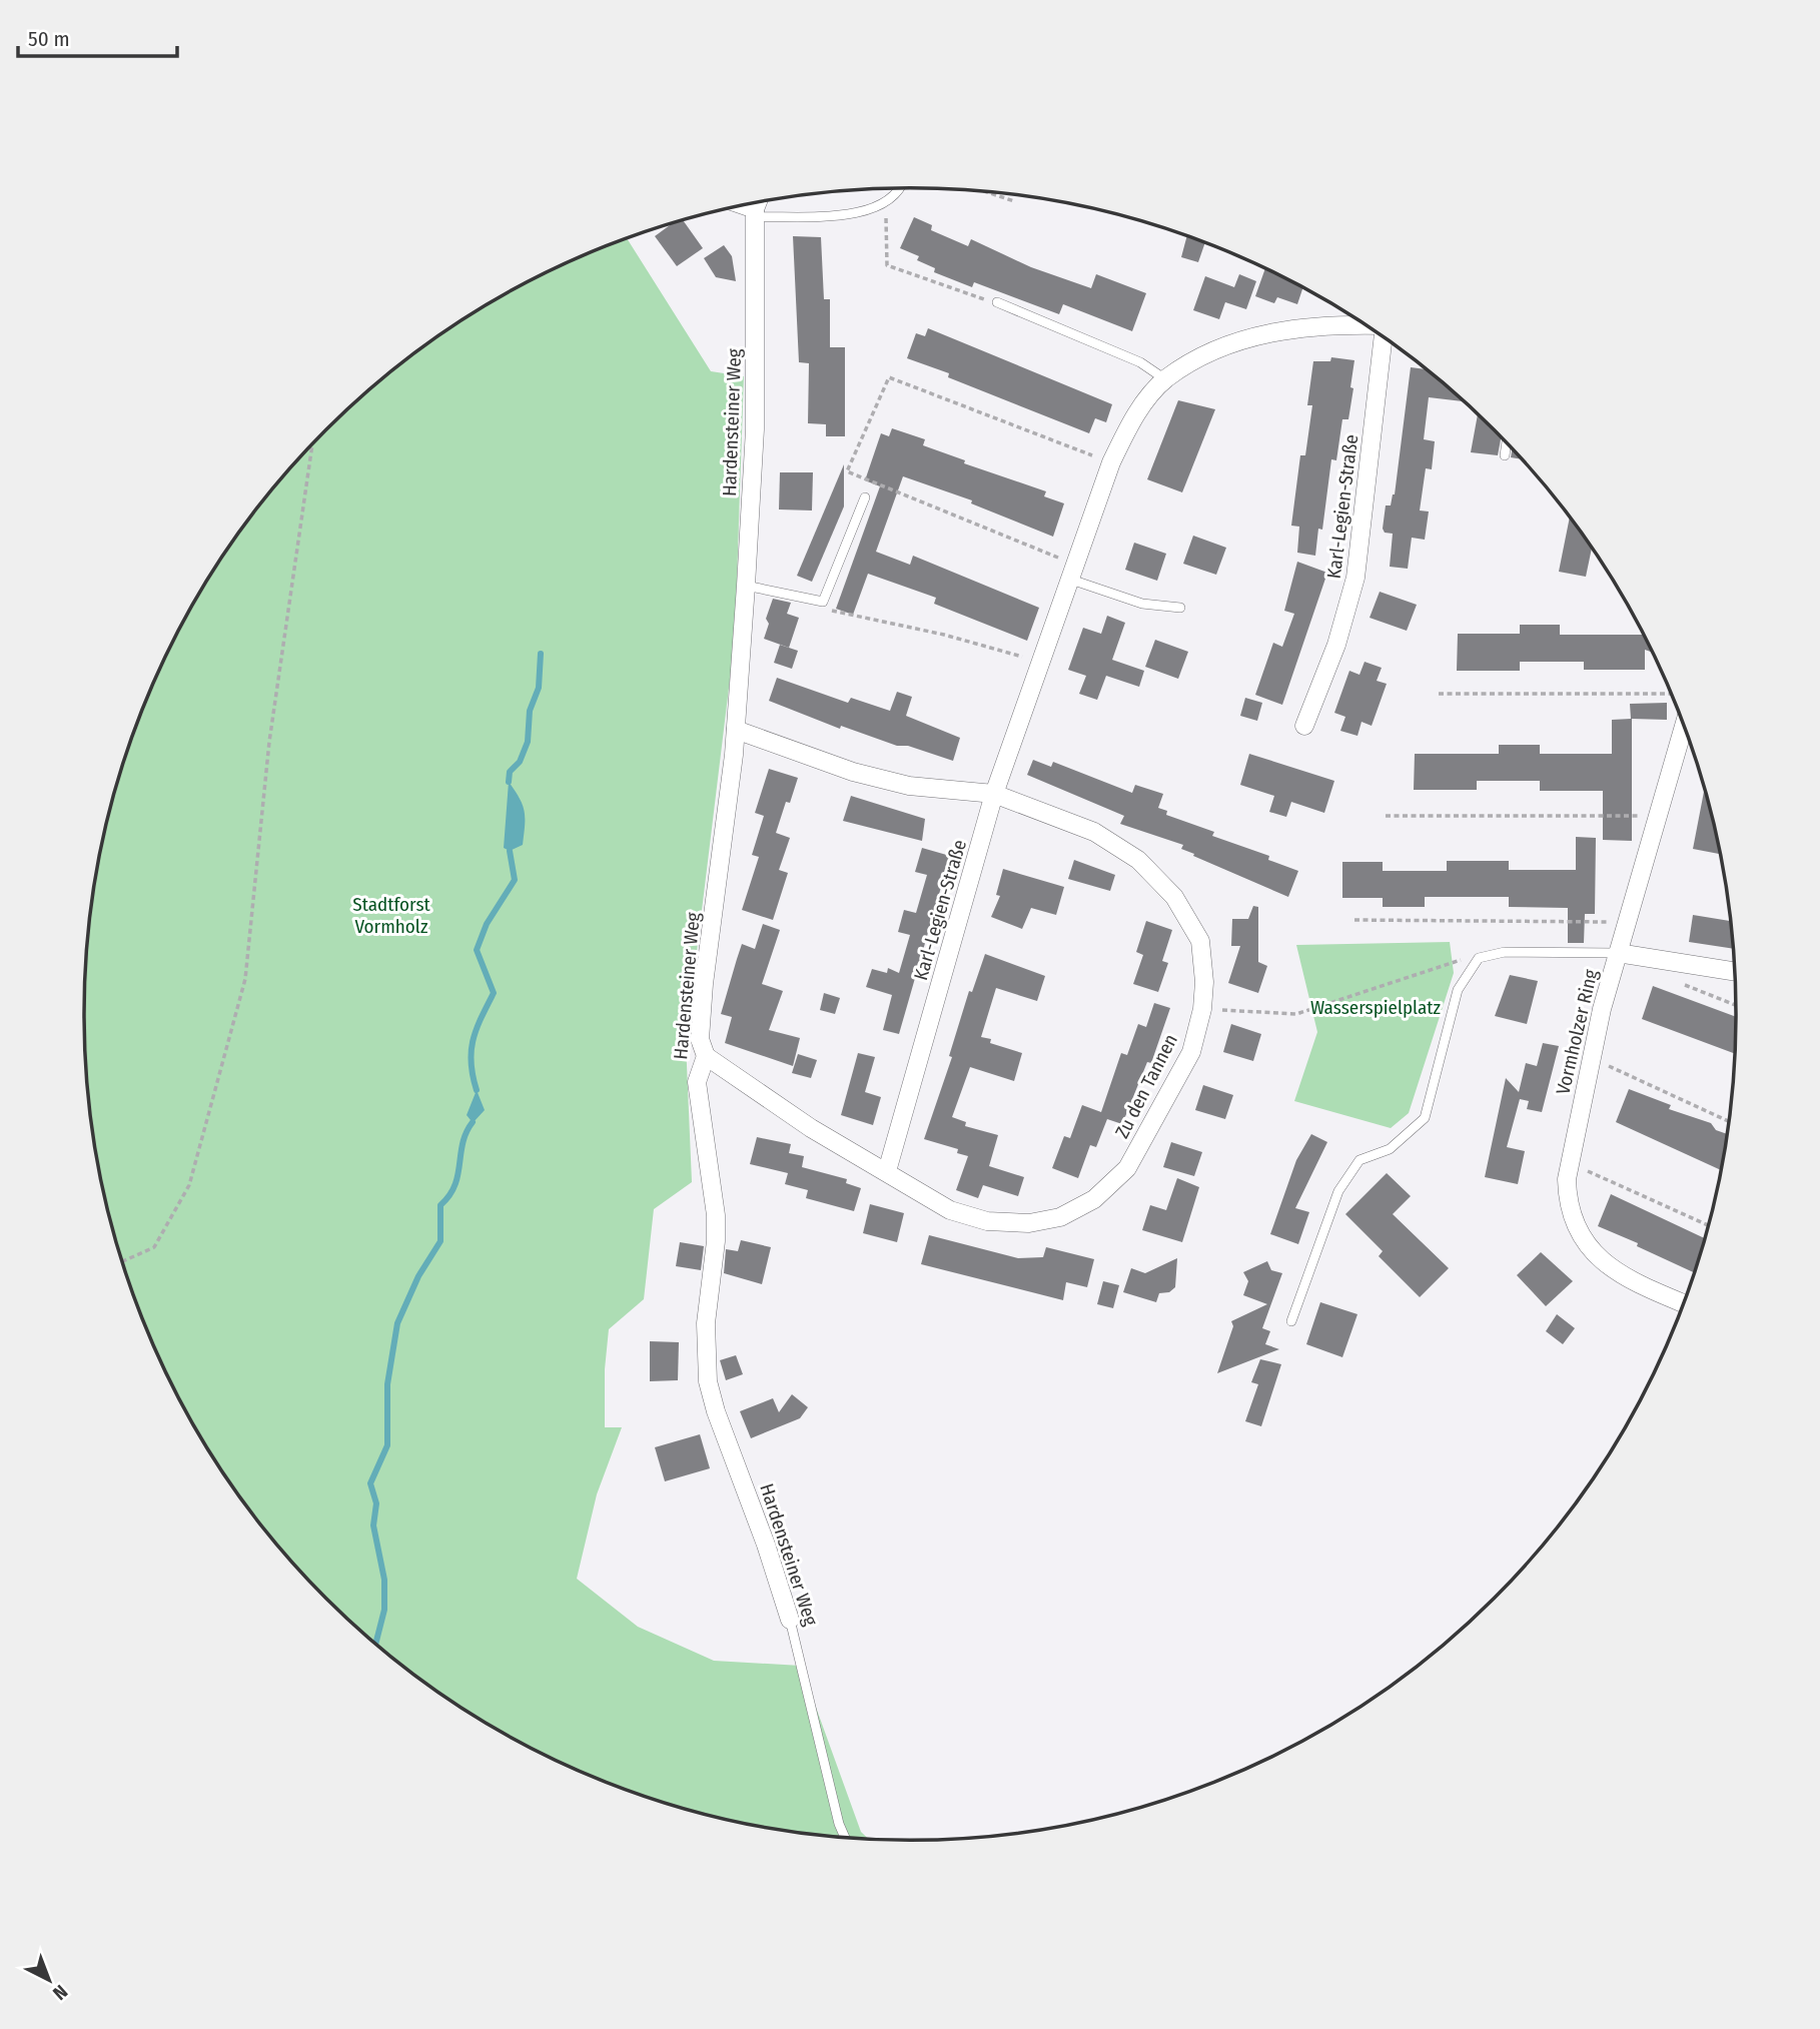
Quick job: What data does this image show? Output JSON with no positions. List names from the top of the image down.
{
  "streets": {
    "street": [
      "Hardensteiner Weg",
      "Karl-Legien-Straße",
      "Vormholzer Ring",
      "Zu den Tannen"
    ]
  },
  "crossings": [
    ["Hardensteiner Weg", "Zu den Tannen"],
    ["Karl-Legien-Straße", "Zu den Tannen"]
  ],
  "parks": ["Stadtforst Vormholz", "Wasserspielplatz"],
  "scale_bar": "50 m",
  "north": "bottom right"
}
